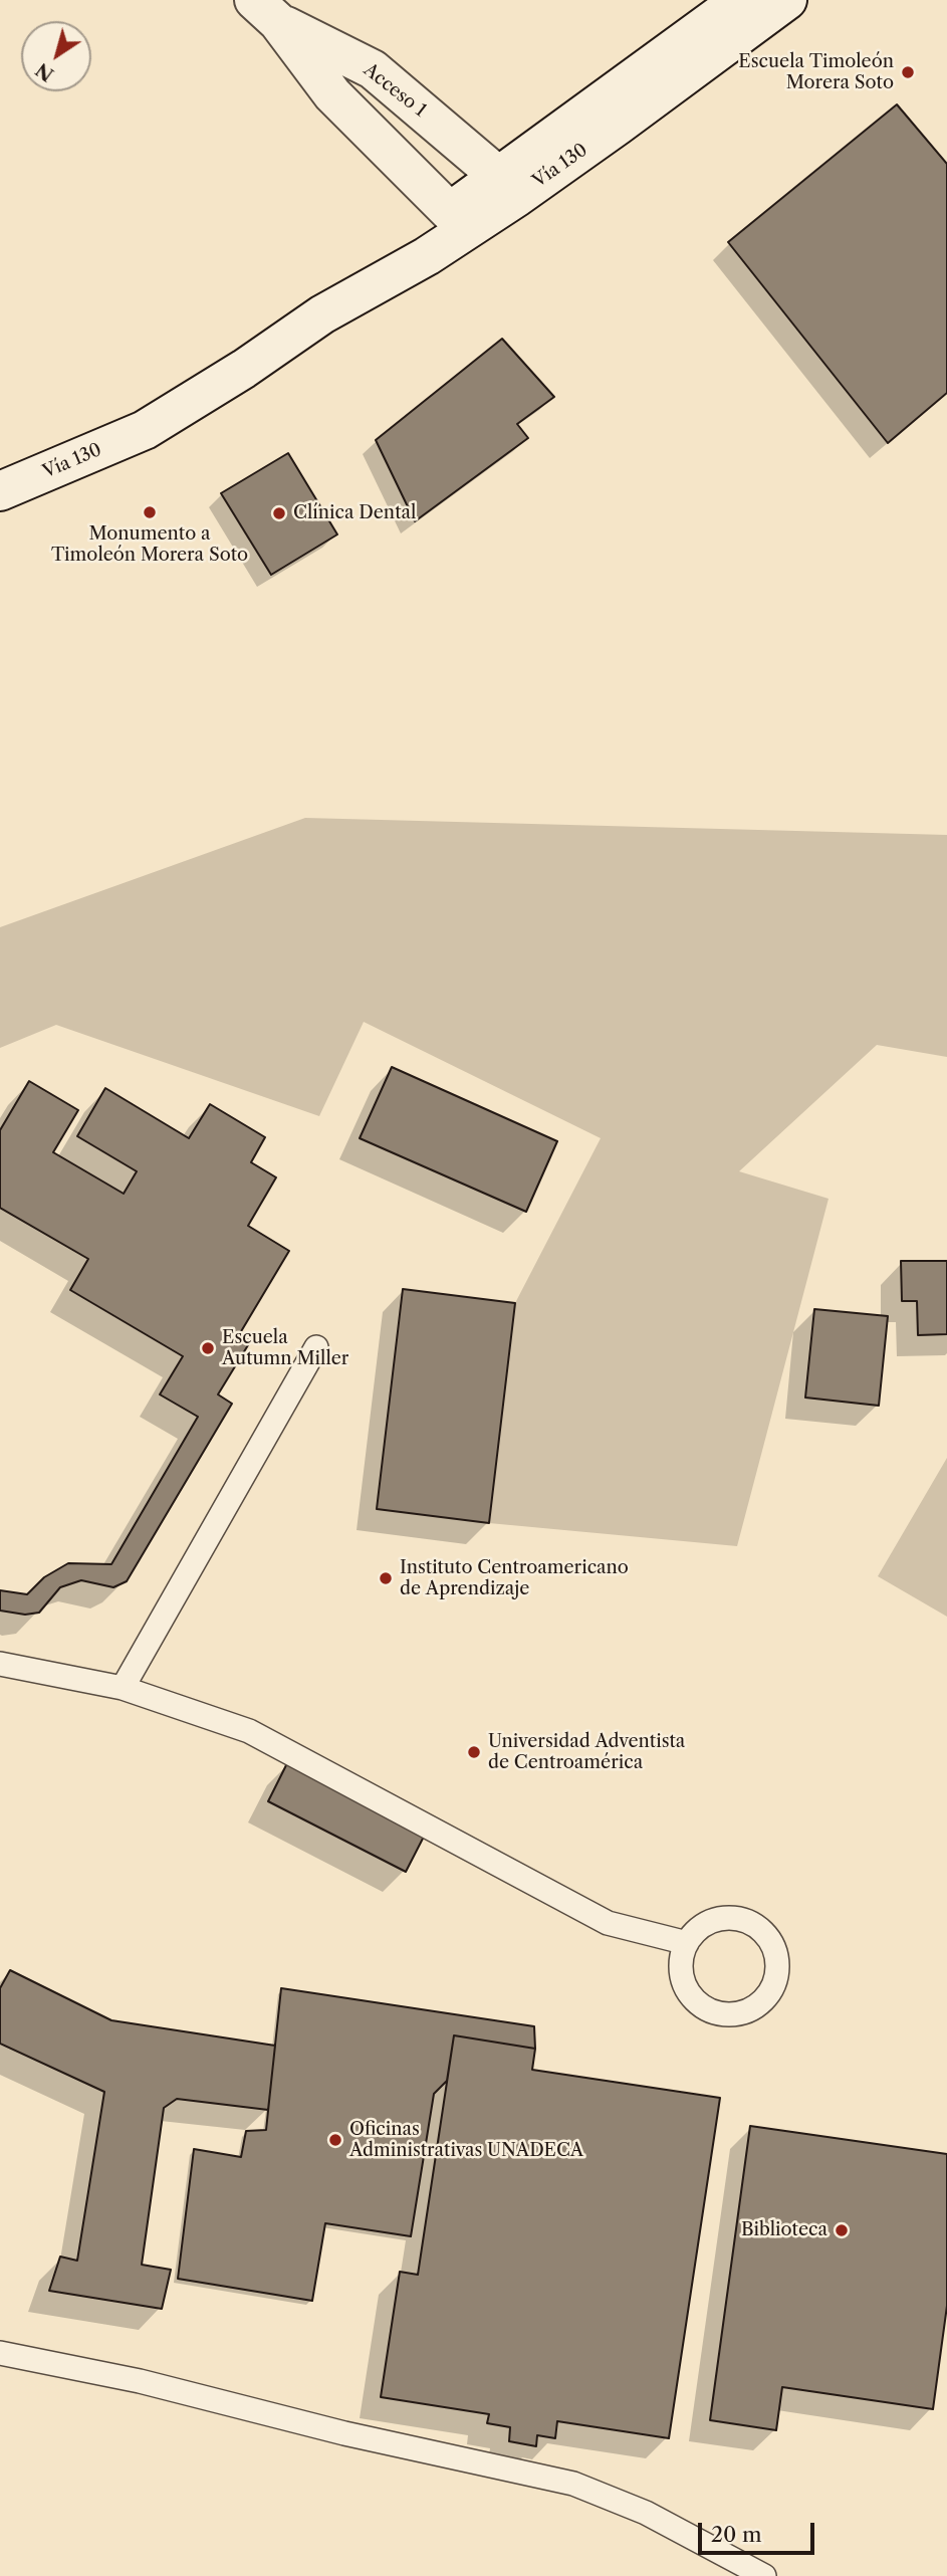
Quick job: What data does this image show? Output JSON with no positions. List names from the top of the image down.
{
  "streets": {
    "main road": ["Acceso 1", "Vía 130"]
  },
  "crossings": [
    ["Acceso 1", "Vía 130"]
  ],
  "places": [
    "Escuela Timoleón Morera Soto",
    "Monumento a Timoleón Morera Soto",
    "Clínica Dental",
    "Escuela Autumn Miller",
    "Instituto Centroamericano de Aprendizaje",
    "Universidad Adventista de Centroamérica",
    "Oficinas Administrativas UNADECA",
    "Biblioteca"
  ],
  "scale_bar": "20 m",
  "north": "bottom left"
}
